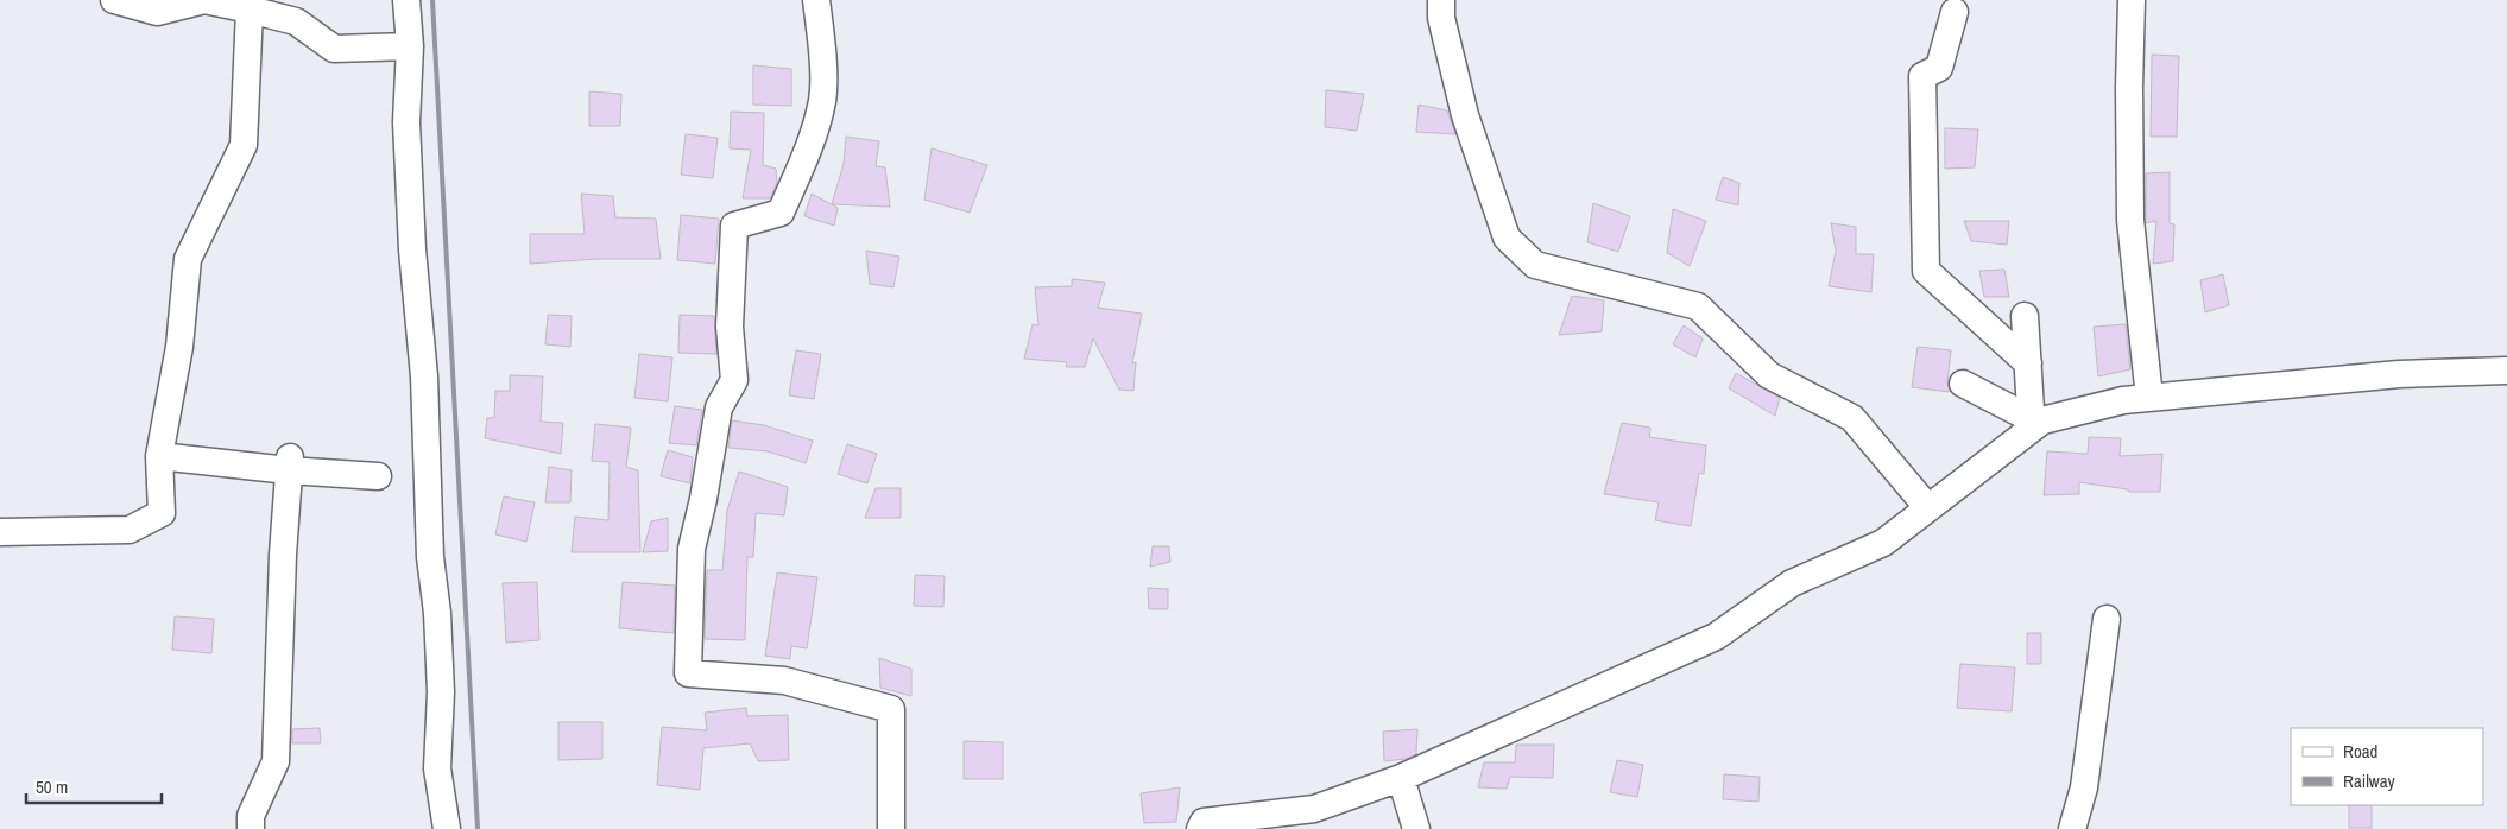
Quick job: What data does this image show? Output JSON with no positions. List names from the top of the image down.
{
  "legend": ["Road", "Railway"],
  "scale_bar": "50 m"
}
